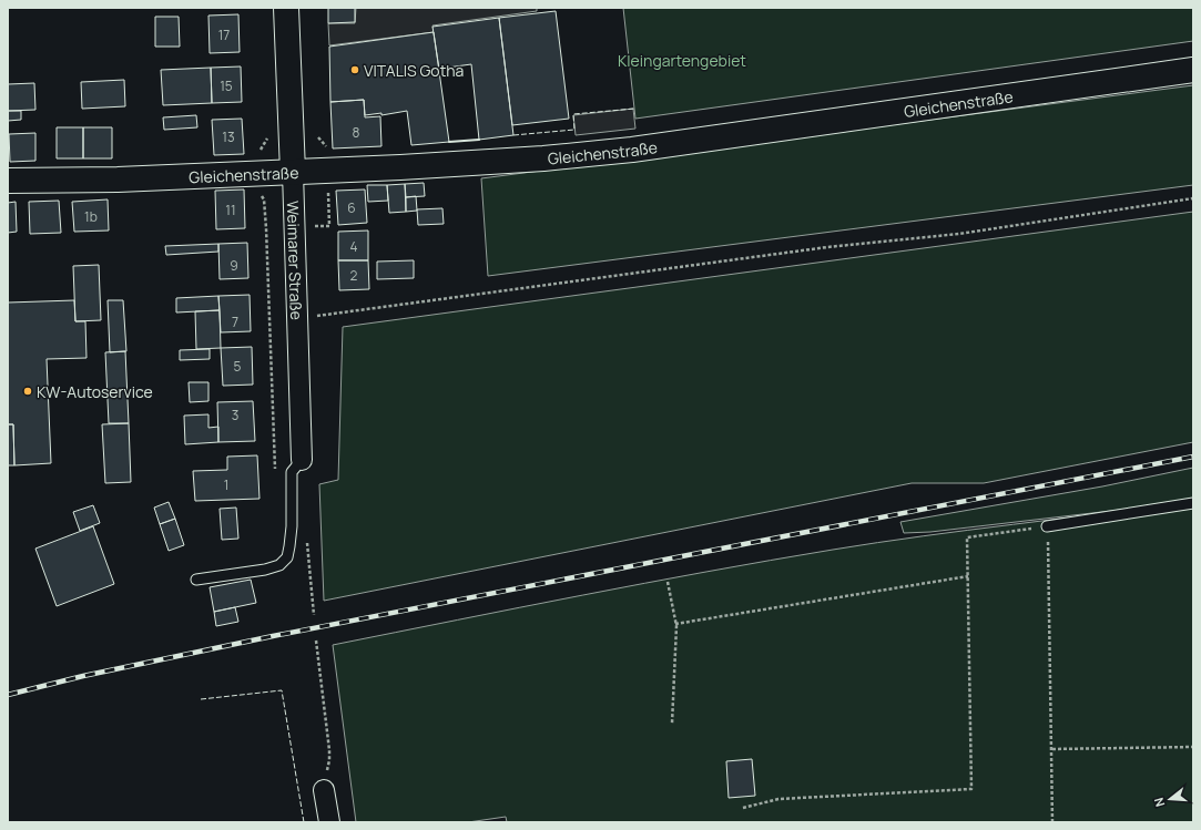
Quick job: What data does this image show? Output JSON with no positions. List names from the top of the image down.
{
  "streets": {
    "street": ["Gleichenstraße", "Weimarer Straße"]
  },
  "crossings": [
    ["Gleichenstraße", "Weimarer Straße"]
  ],
  "parks": ["Kleingartengebiet"],
  "places": ["VITALIS Gotha", "KW-Autoservice"],
  "house_numbers": [
    "17",
    "15",
    "8",
    "13",
    "6",
    "11",
    "1b",
    "4",
    "9",
    "2",
    "7",
    "5",
    "3",
    "1"
  ],
  "north": "left"
}
